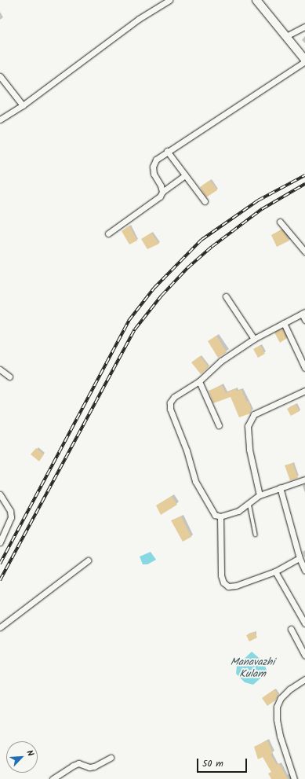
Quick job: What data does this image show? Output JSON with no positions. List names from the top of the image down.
{
  "water": ["Manavazhi Kulam"],
  "scale_bar": "50 m",
  "north": "top right"
}
